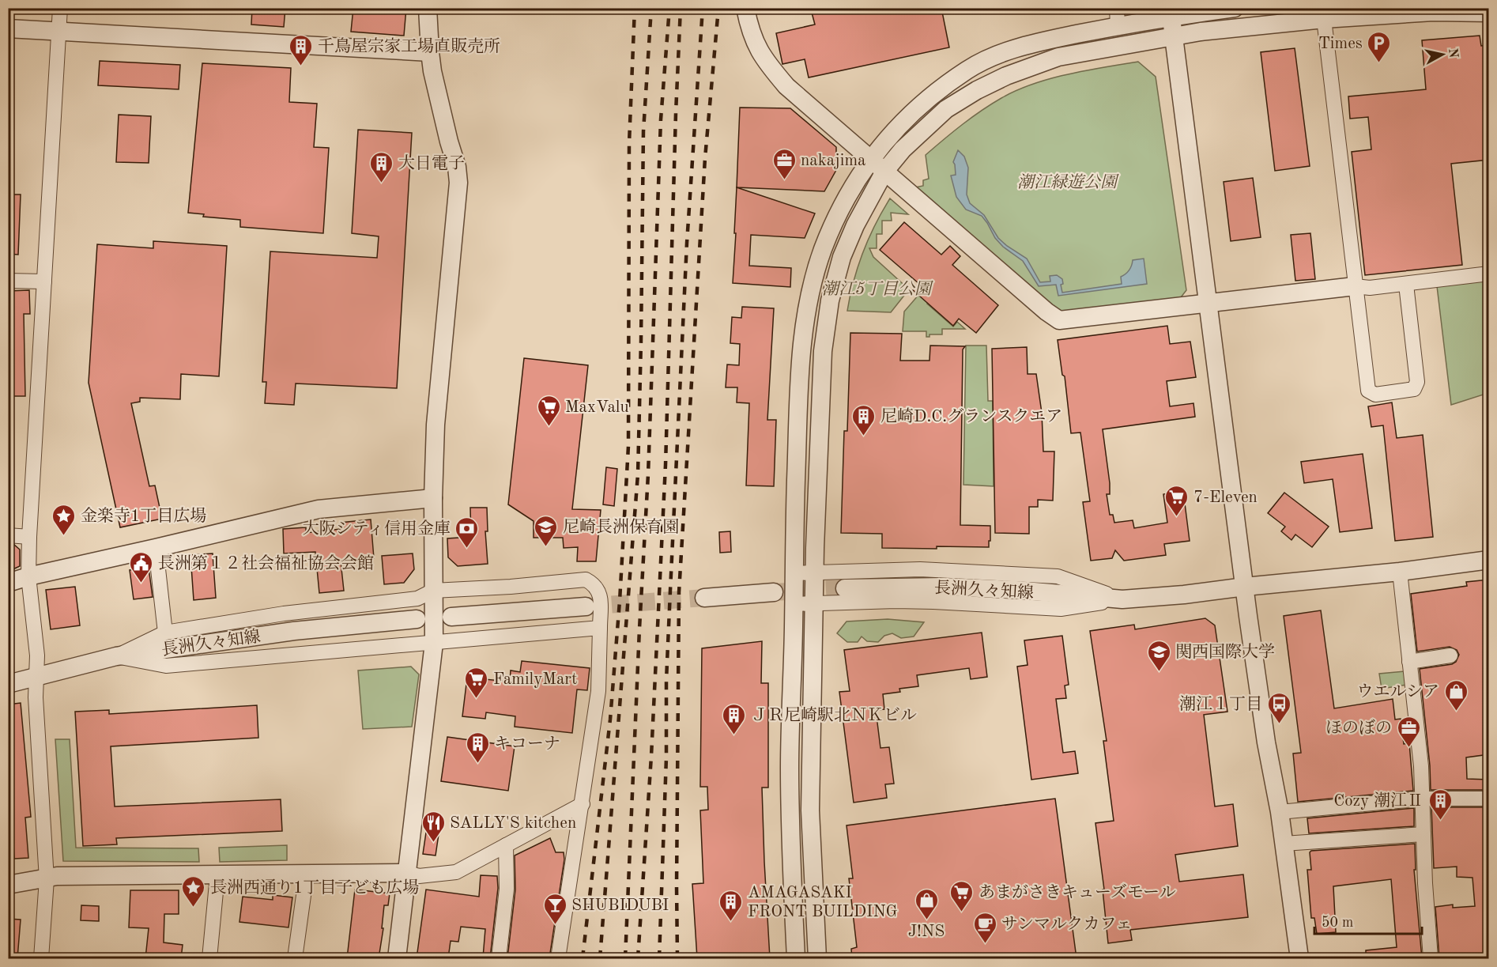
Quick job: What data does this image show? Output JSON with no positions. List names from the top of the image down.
{
  "streets": {
    "street": ["長洲久々知線"]
  },
  "parks": ["潮江緑遊公園", "潮江5丁目公園"],
  "places": {
    "parking": ["Times"],
    "building": [
      "千鳥屋宗家工場直販売所",
      "大日電子",
      "尼崎D.C.グランスクエア",
      "ＪＲ尼崎駅北ＮＫビル",
      "キコーナ",
      "Cozy 潮江Ⅱ",
      "AMAGASAKI FRONT BUILDING"
    ],
    "office": ["nakajima", "ほのぼの"],
    "supermarket": [
      "MaxValu",
      "7-Eleven",
      "FamilyMart",
      "あまがさきキューズモール"
    ],
    "place": ["金楽寺1丁目広場", "長洲西通り1丁目子ども広場"],
    "school or university": ["尼崎長洲保育園", "関西国際大学"],
    "bank": ["大阪シティ信用金庫"],
    "public building": ["長洲第１２社会福祉協会会館"],
    "shop": ["ウエルシア", "J!NS"],
    "bus stop": ["潮江１丁目"],
    "restaurant": ["SALLY'S kitchen"],
    "bar": ["SHUBIDUBI"],
    "cafe": ["サンマルクカフェ"]
  },
  "scale_bar": "50 m",
  "north": "right"
}
